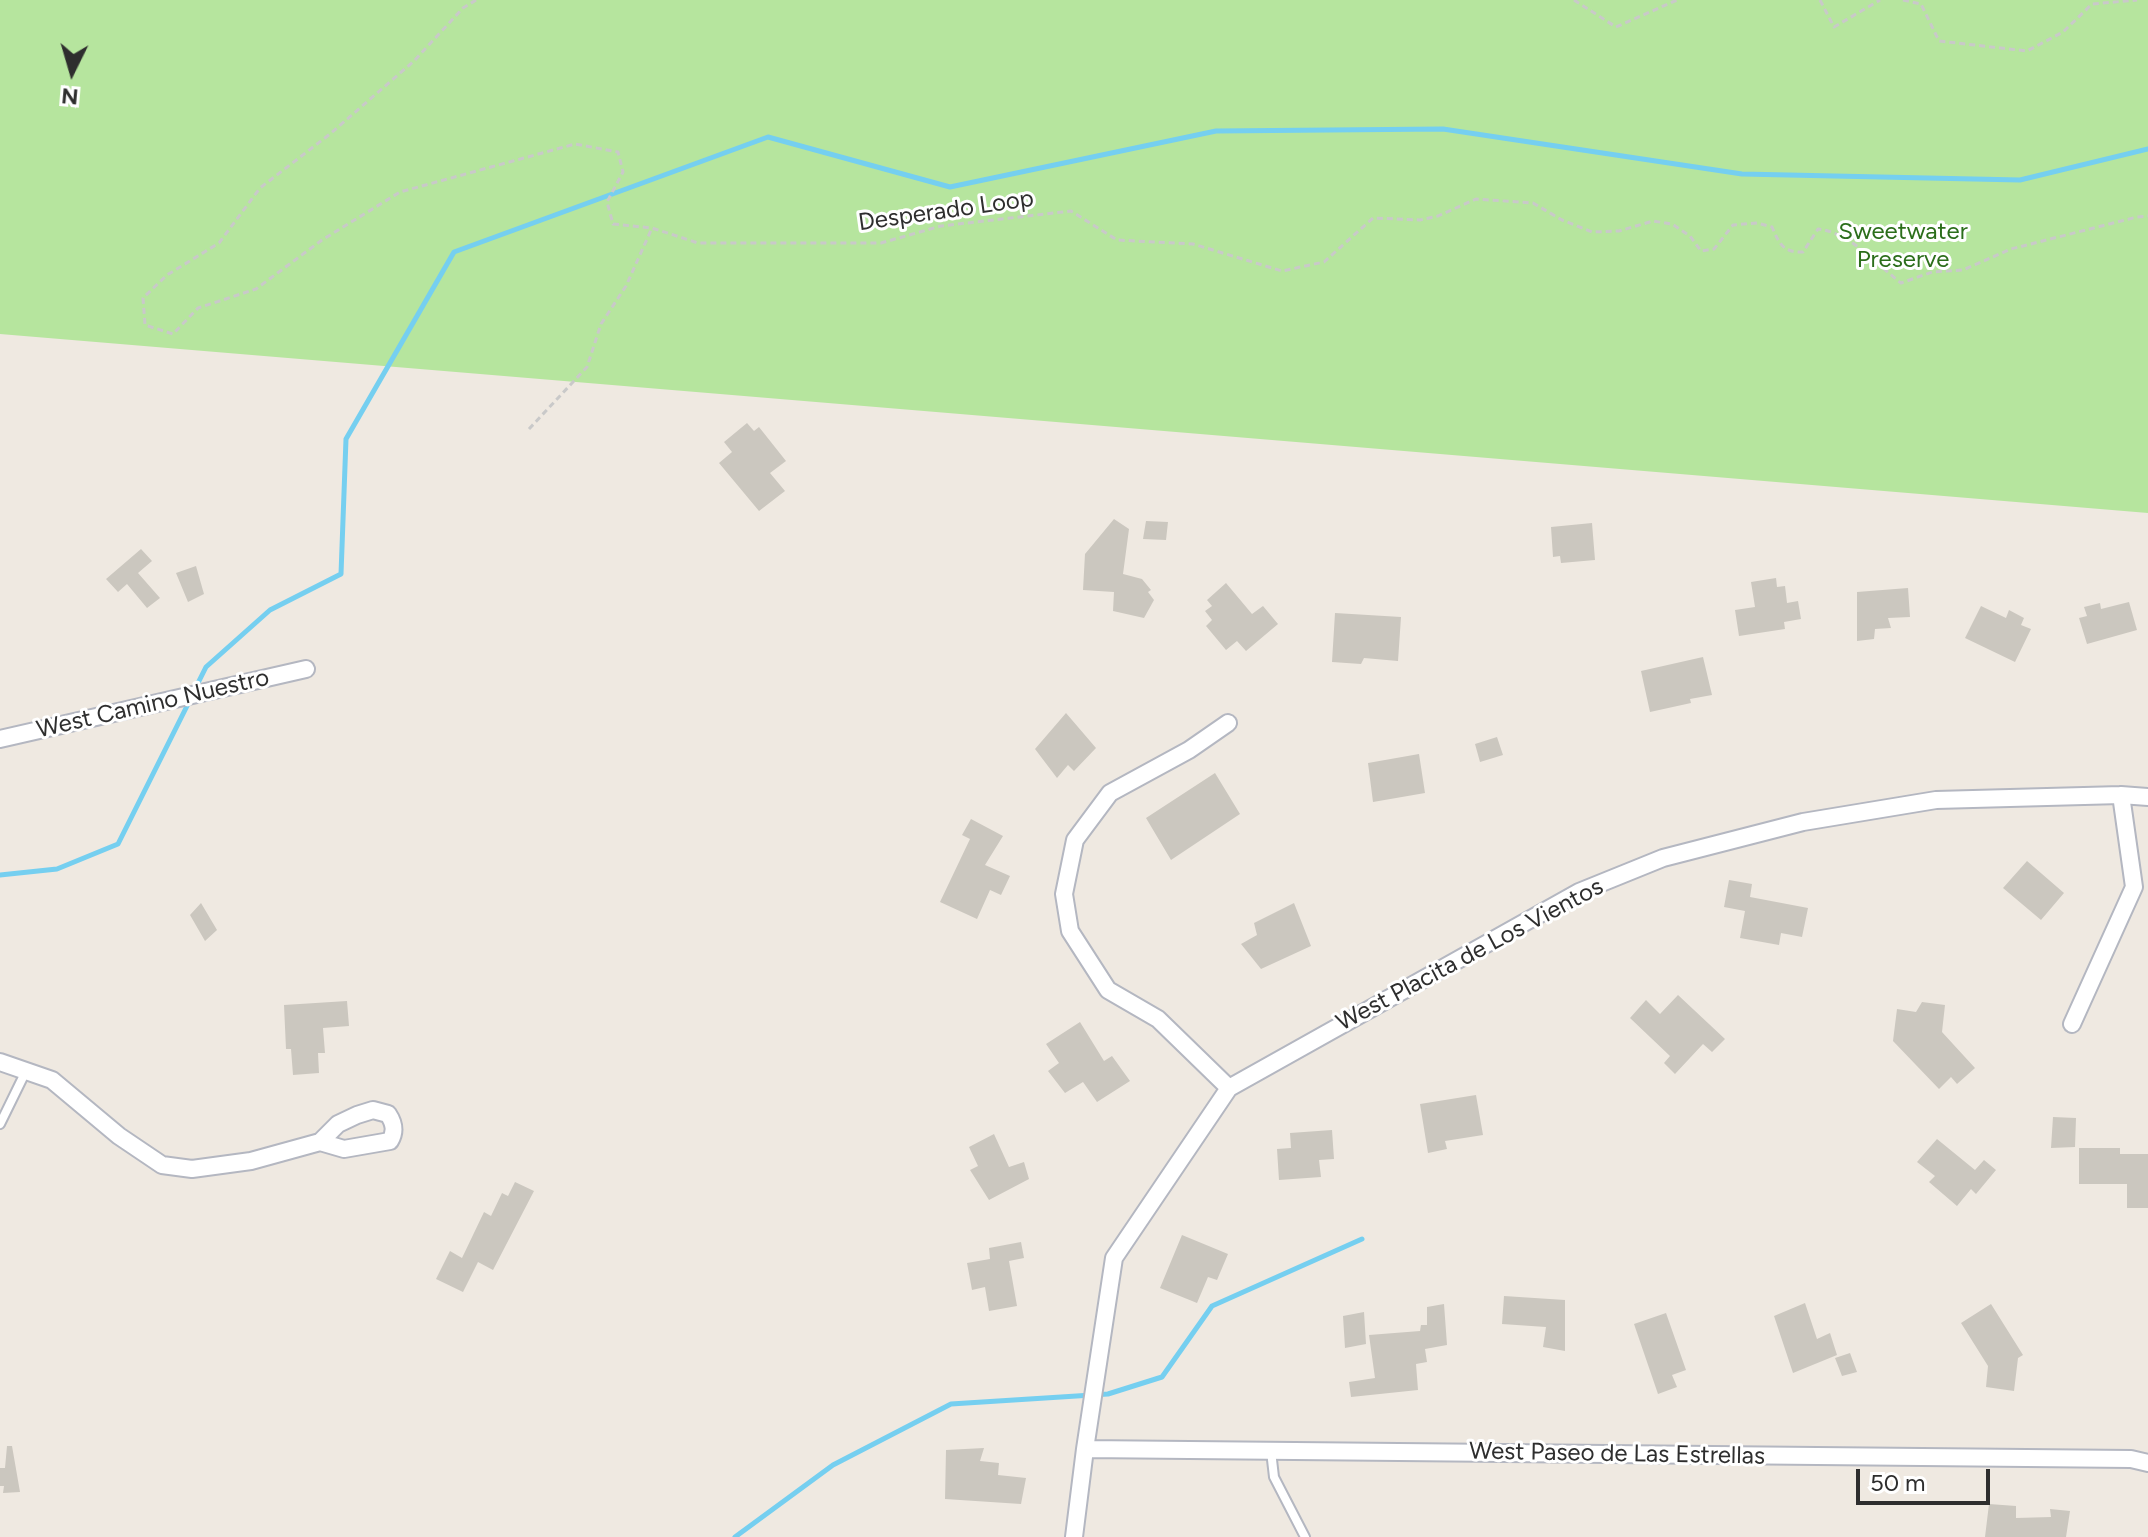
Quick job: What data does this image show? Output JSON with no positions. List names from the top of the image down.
{
  "streets": {
    "street": ["West Camino Nuestro", "West Placita de Los Vientos", "West Paseo de Las Estrellas"],
    "path": ["Desperado Loop"]
  },
  "parks": ["Sweetwater Preserve"],
  "scale_bar": "50 m",
  "north": "bottom"
}
